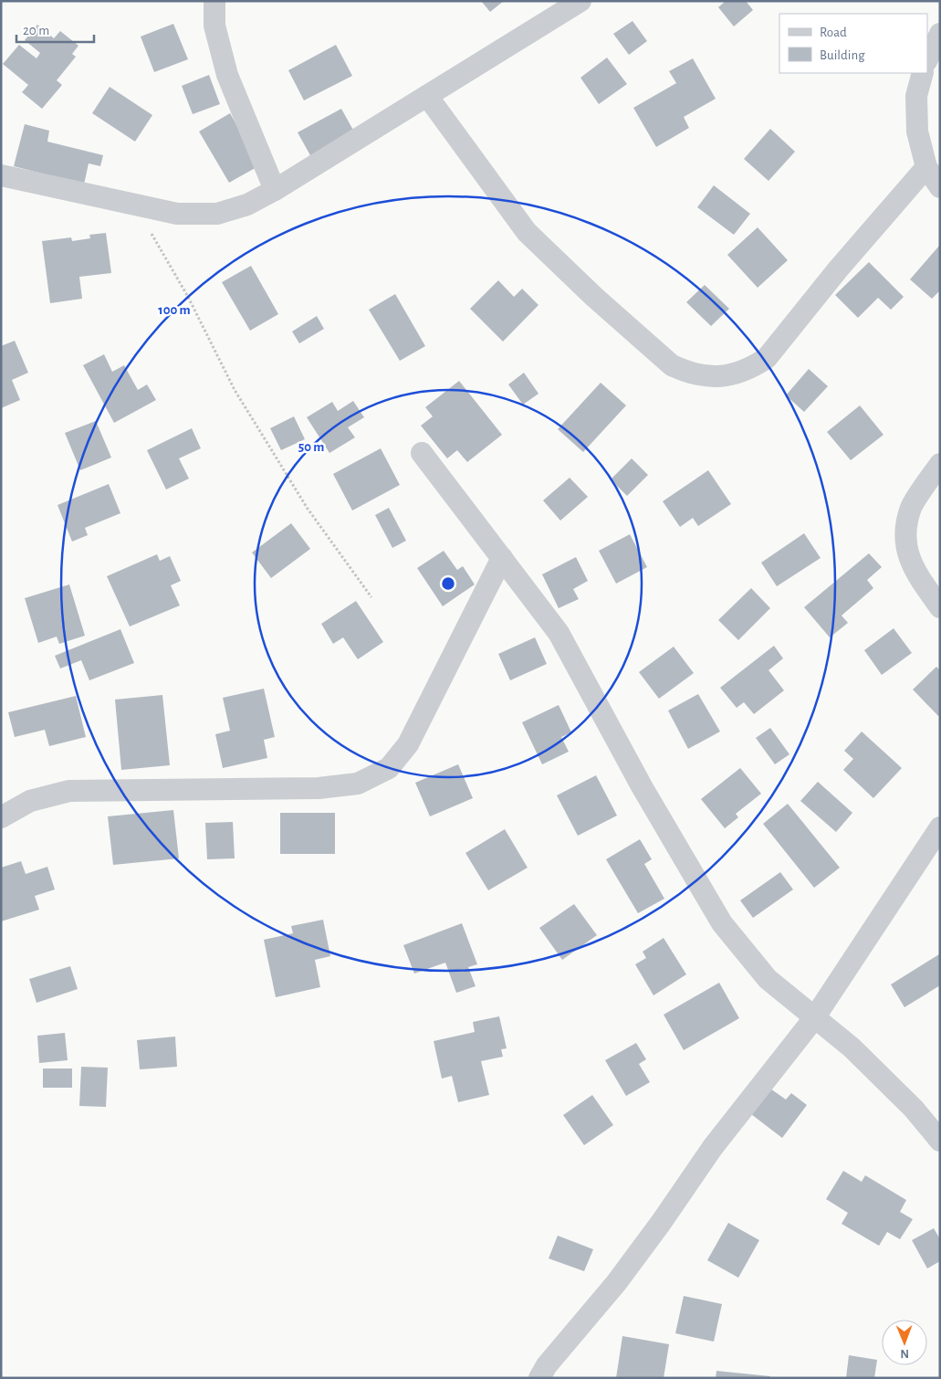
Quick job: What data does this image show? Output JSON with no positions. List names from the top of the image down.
{
  "legend": ["Road", "Building"],
  "scale_bar": "20 m",
  "north": "bottom",
  "rings": ["100 m", "50 m"]
}
